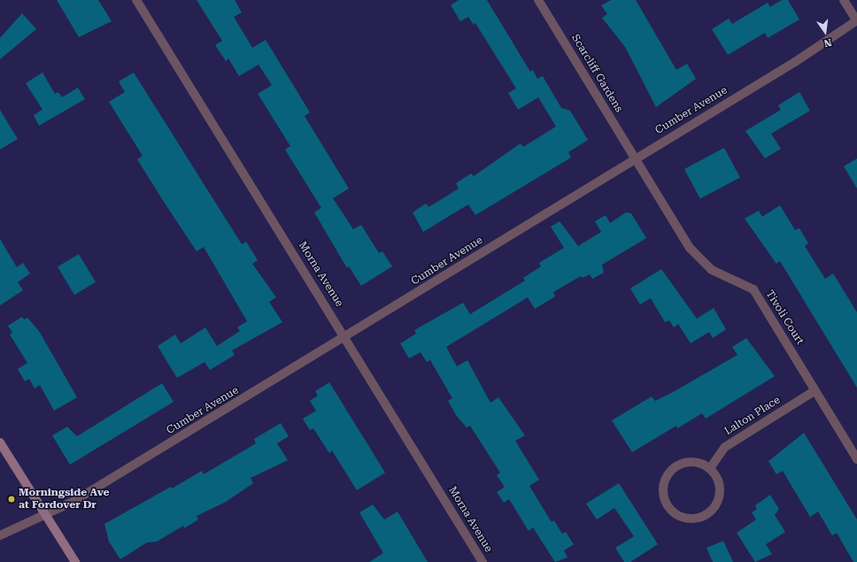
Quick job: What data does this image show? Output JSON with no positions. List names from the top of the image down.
{
  "streets": {
    "street": [
      "Scarcliff Gardens",
      "Cumber Avenue",
      "Morna Avenue",
      "Tivoli Court",
      "Lalton Place"
    ]
  },
  "crossings": [
    ["Scarcliff Gardens", "Cumber Avenue"],
    ["Scarcliff Gardens", "Tivoli Court"],
    ["Cumber Avenue", "Morna Avenue"],
    ["Cumber Avenue", "Tivoli Court"],
    ["Tivoli Court", "Lalton Place"]
  ],
  "places": ["Morningside Ave at Fordover Dr"],
  "north": "bottom"
}
